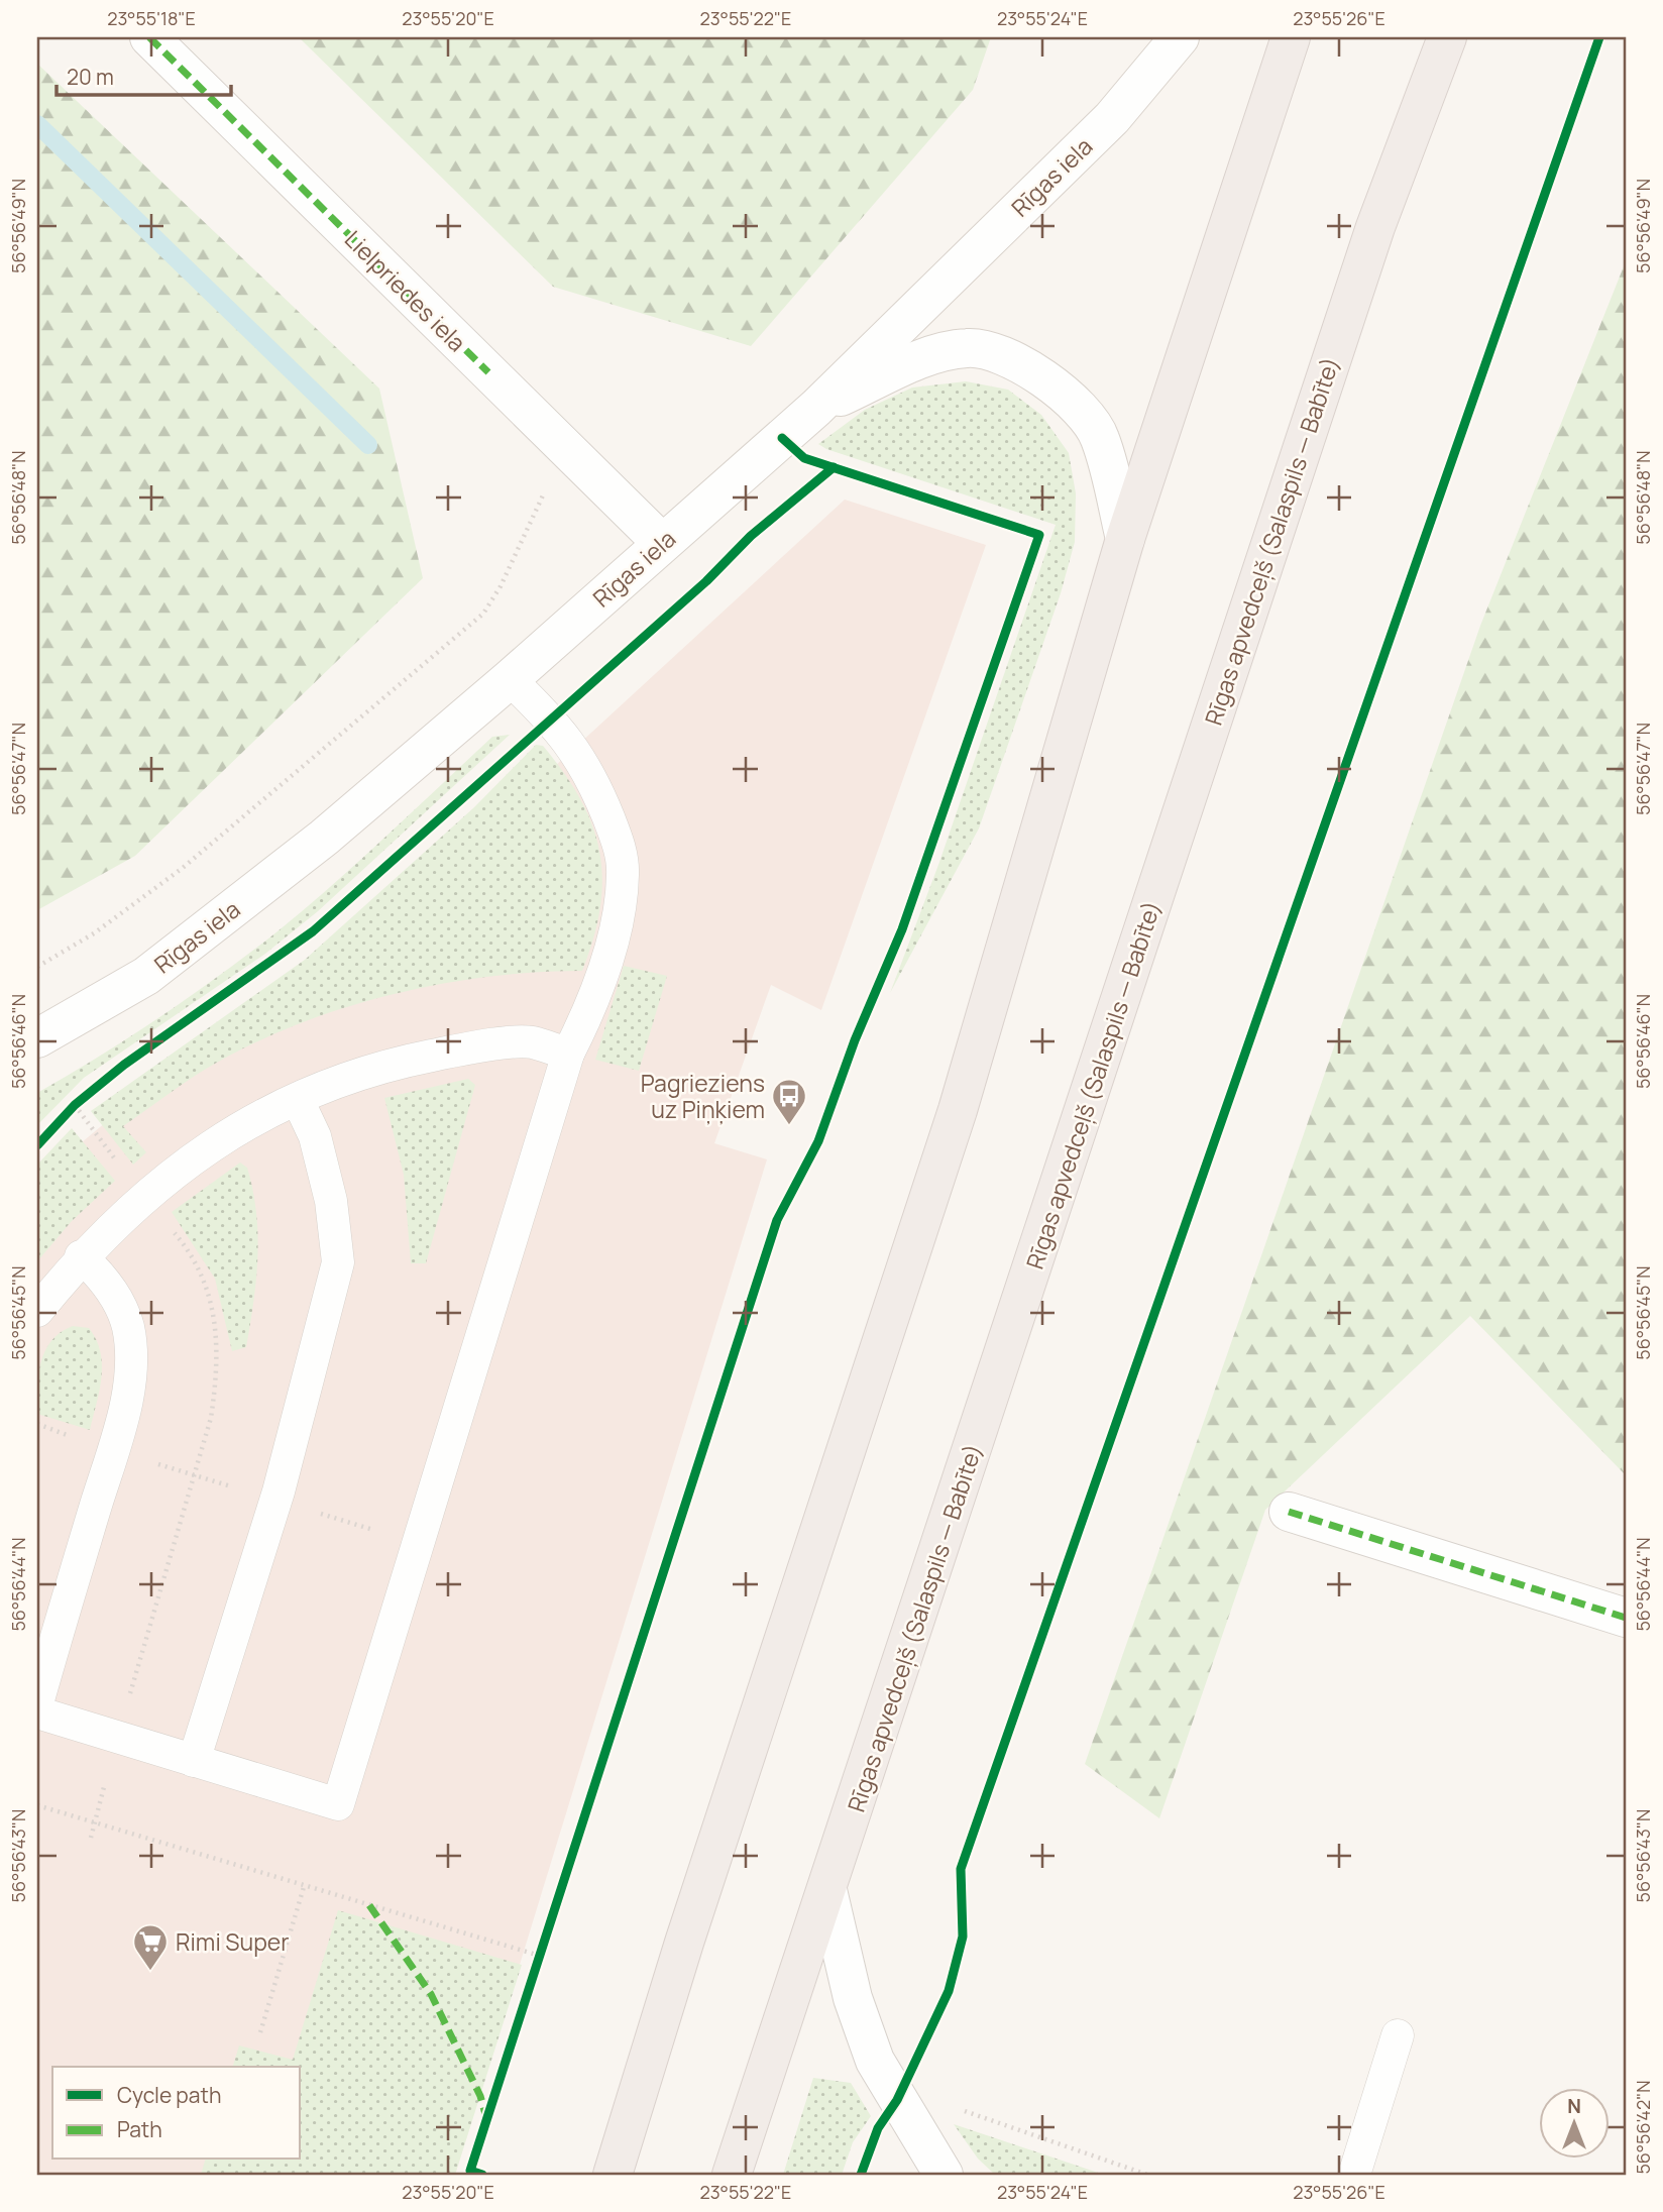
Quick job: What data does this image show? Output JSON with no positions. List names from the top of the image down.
{
  "streets": {
    "highway": ["Rīgas apvedceļš (Salaspils — Babīte)"],
    "main road": ["Rīgas iela", "Lielpriedes iela"]
  },
  "crossings": [
    ["Rīgas iela", "Lielpriedes iela"]
  ],
  "places": {
    "bus stop": ["Pagrieziens uz Piņķiem"],
    "supermarket": ["Rimi Super"]
  },
  "legend": ["Cycle path", "Path"],
  "scale_bar": "20 m",
  "north": "top",
  "coordinates": [
    "23°55'18\"E",
    "23°55'20\"E",
    "23°55'22\"E",
    "23°55'24\"E",
    "23°55'26\"E",
    "56°56'49\"N",
    "56°56'48\"N",
    "56°56'47\"N",
    "56°56'46\"N",
    "56°56'45\"N",
    "56°56'44\"N",
    "56°56'43\"N",
    "56°56'42\"N"
  ]
}
